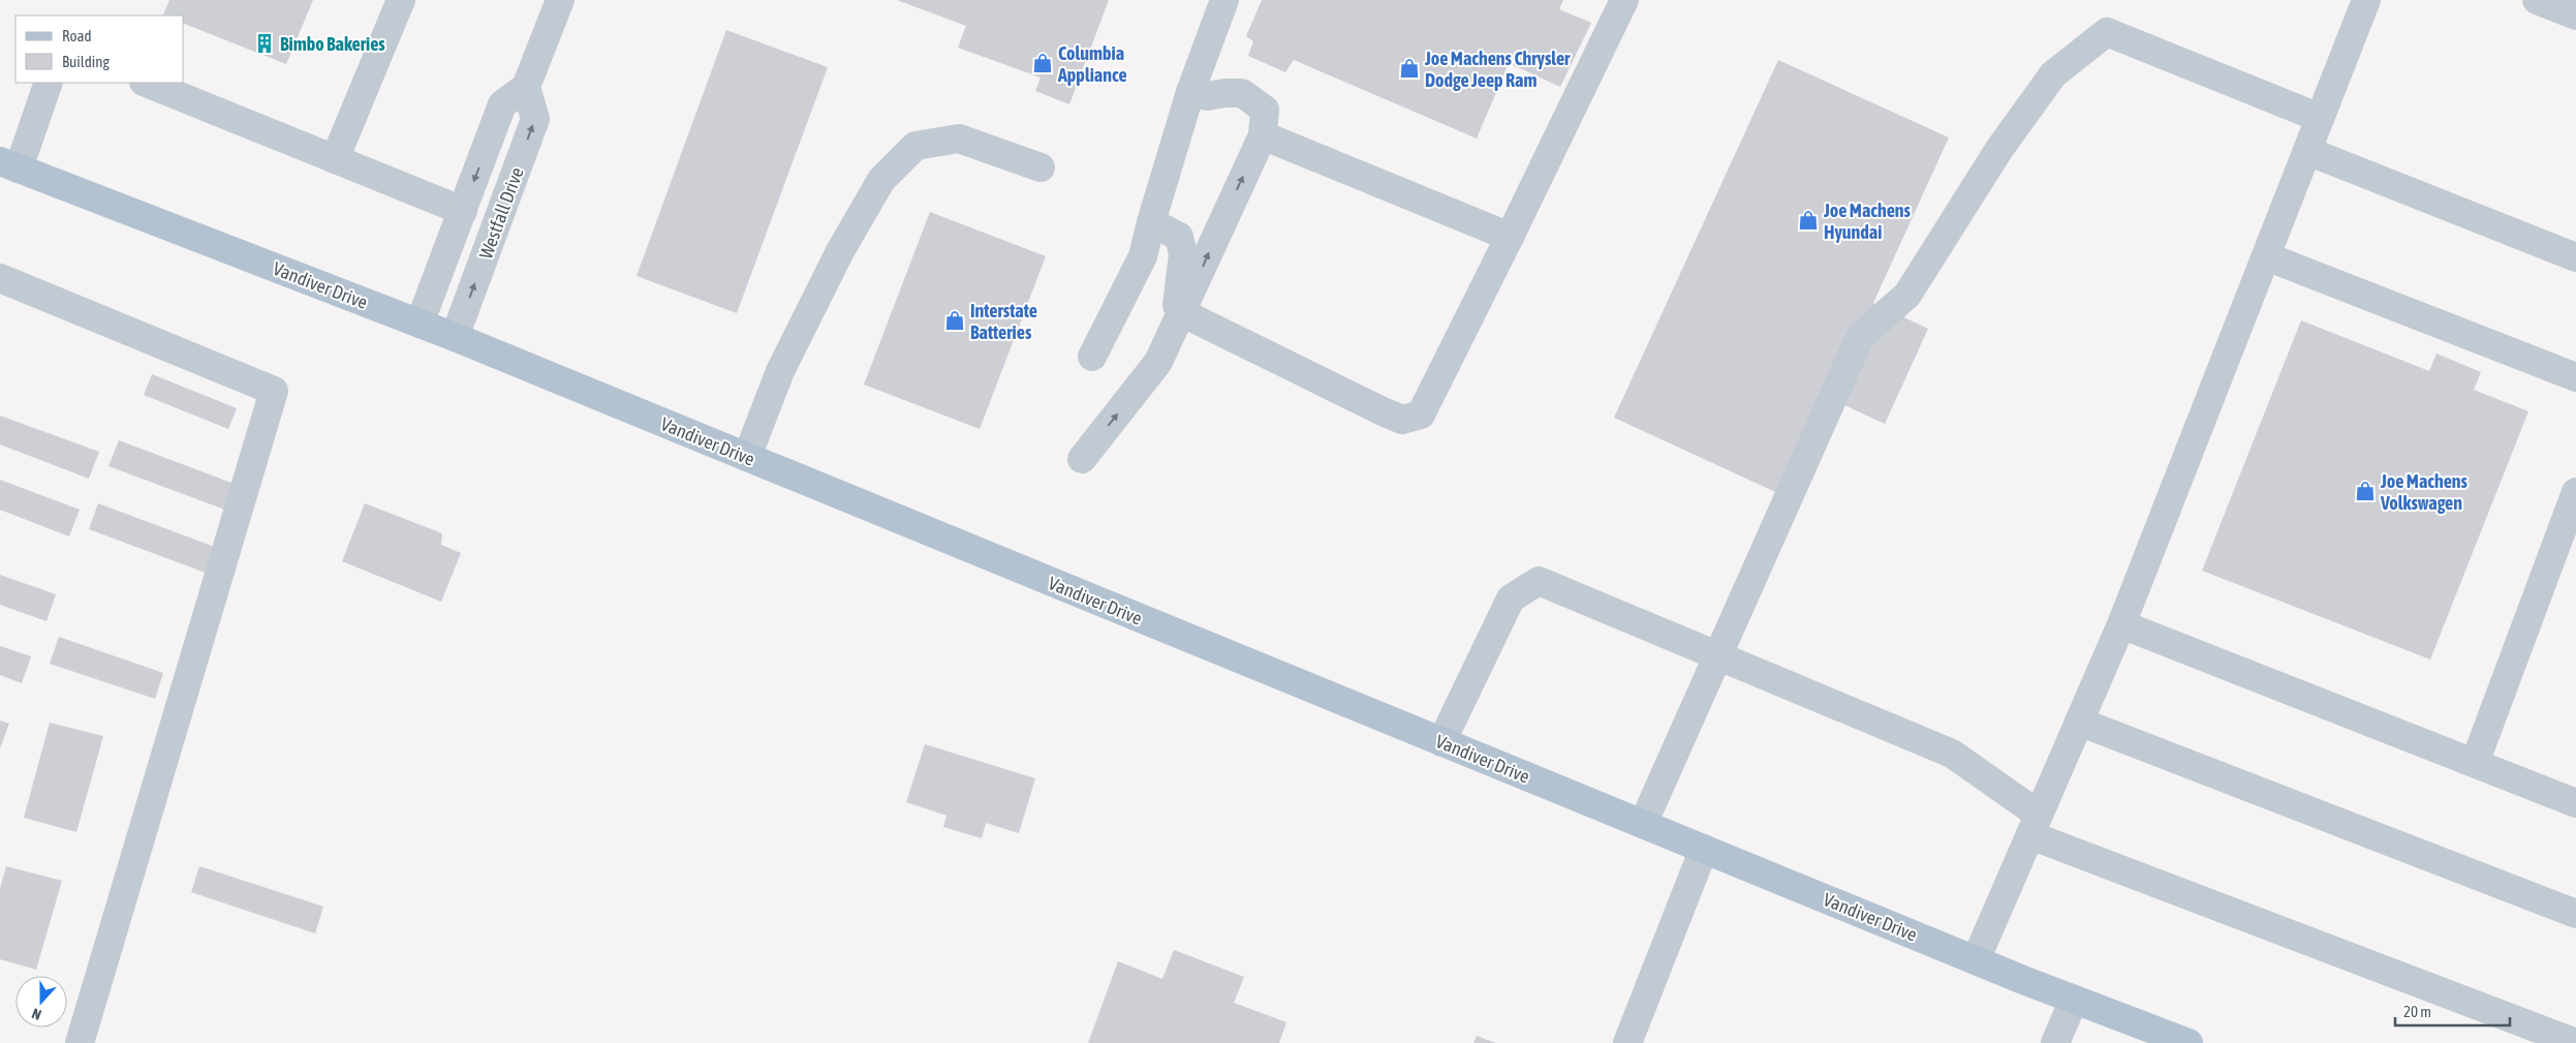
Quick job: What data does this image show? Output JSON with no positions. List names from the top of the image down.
{
  "streets": {
    "main road": ["Vandiver Drive"],
    "street": ["Westfall Drive"]
  },
  "crossings": [
    ["Westfall Drive", "Vandiver Drive"]
  ],
  "places": {
    "building": ["Bimbo Bakeries"],
    "shop": [
      "Columbia Appliance",
      "Joe Machens Chrysler Dodge Jeep Ram",
      "Joe Machens Hyundai",
      "Interstate Batteries",
      "Joe Machens Volkswagen"
    ]
  },
  "legend": ["Road", "Building"],
  "scale_bar": "20 m",
  "north": "bottom"
}
